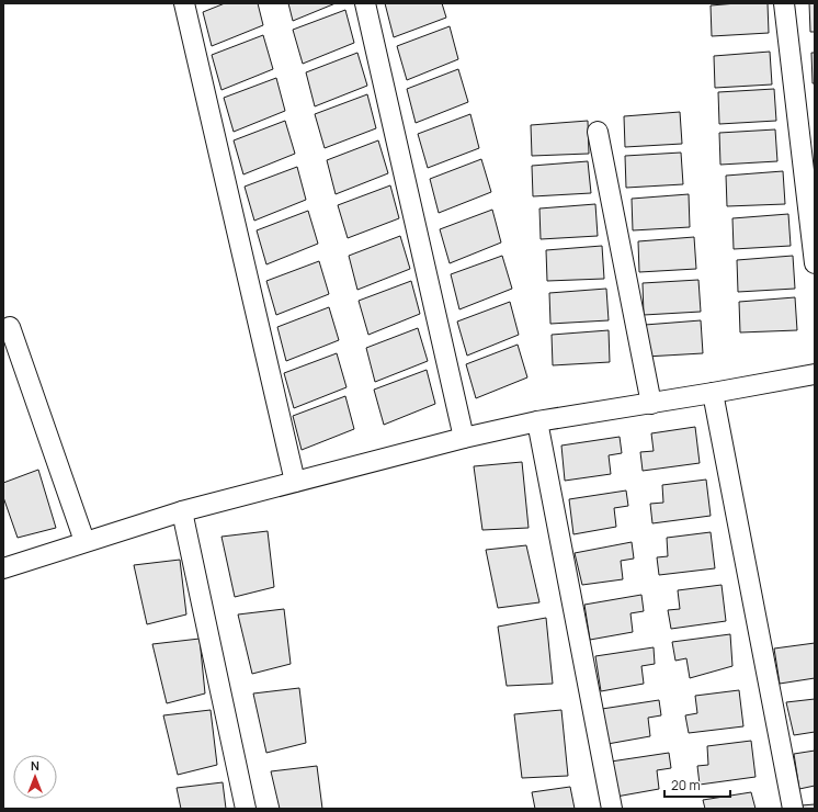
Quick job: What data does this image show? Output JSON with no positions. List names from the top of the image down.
{
  "scale_bar": "20 m",
  "north": "top"
}
